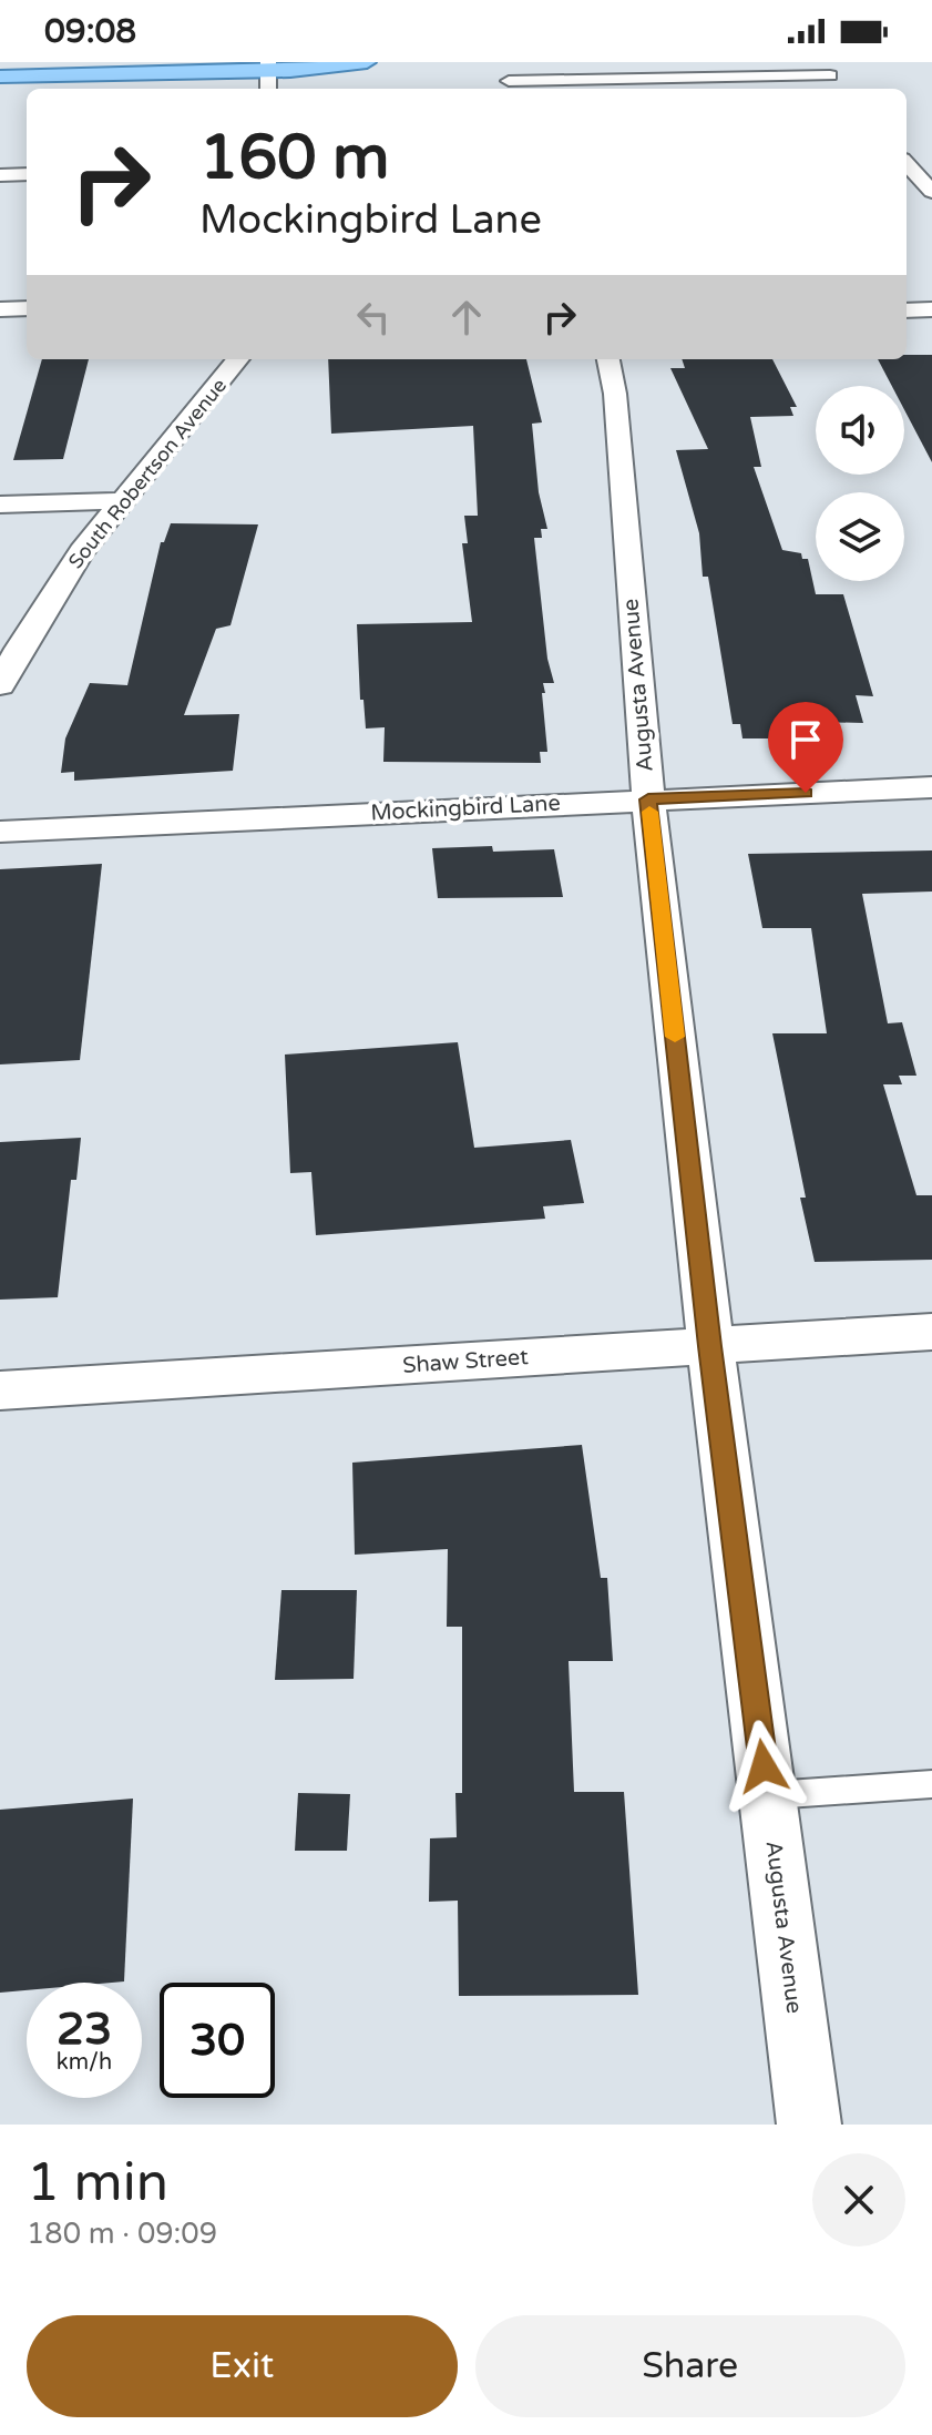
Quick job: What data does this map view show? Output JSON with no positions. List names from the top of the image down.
{
  "streets": {
    "street": [
      "South Robertson Avenue",
      "Augusta Avenue",
      "Mockingbird Lane",
      "Shaw Street"
    ]
  },
  "crossings": [
    ["Augusta Avenue", "Mockingbird Lane"],
    ["Augusta Avenue", "Shaw Street"]
  ],
  "page": {
    "status": "09:08",
    "turn": ["160 m", "Mockingbird Lane"],
    "speed": "23 km/h",
    "limit": "30",
    "heading": ["1 min", "180 m · 09:09"],
    "buttons": ["Exit", "Share"]
  }
}
